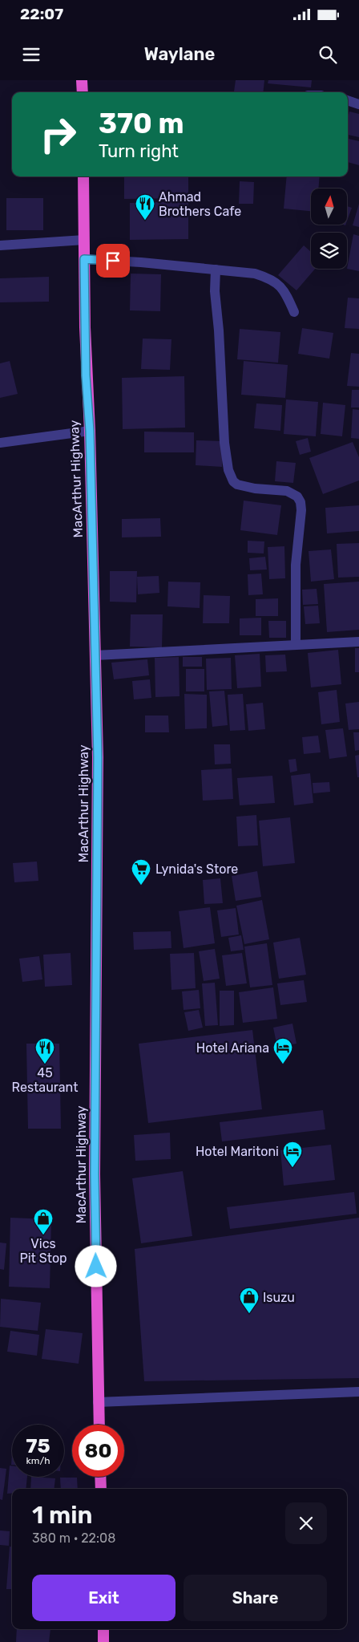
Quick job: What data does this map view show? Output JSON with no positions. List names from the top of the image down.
{
  "streets": {
    "highway": ["MacArthur Highway"]
  },
  "places": {
    "restaurant": ["Ahmad Brothers Cafe", "45 Restaurant"],
    "supermarket": ["Lynida's Store"],
    "hotel": ["Hotel Ariana", "Hotel Maritoni"],
    "shop": ["Vics Pit Stop", "Isuzu"]
  },
  "north": "top",
  "page": {
    "status": "22:07",
    "header": "Waylane",
    "turn": ["370 m", "Turn right"],
    "speed": "75 km/h",
    "limit": "80",
    "heading": ["1 min", "380 m · 22:08"],
    "buttons": ["Exit", "Share"]
  }
}
